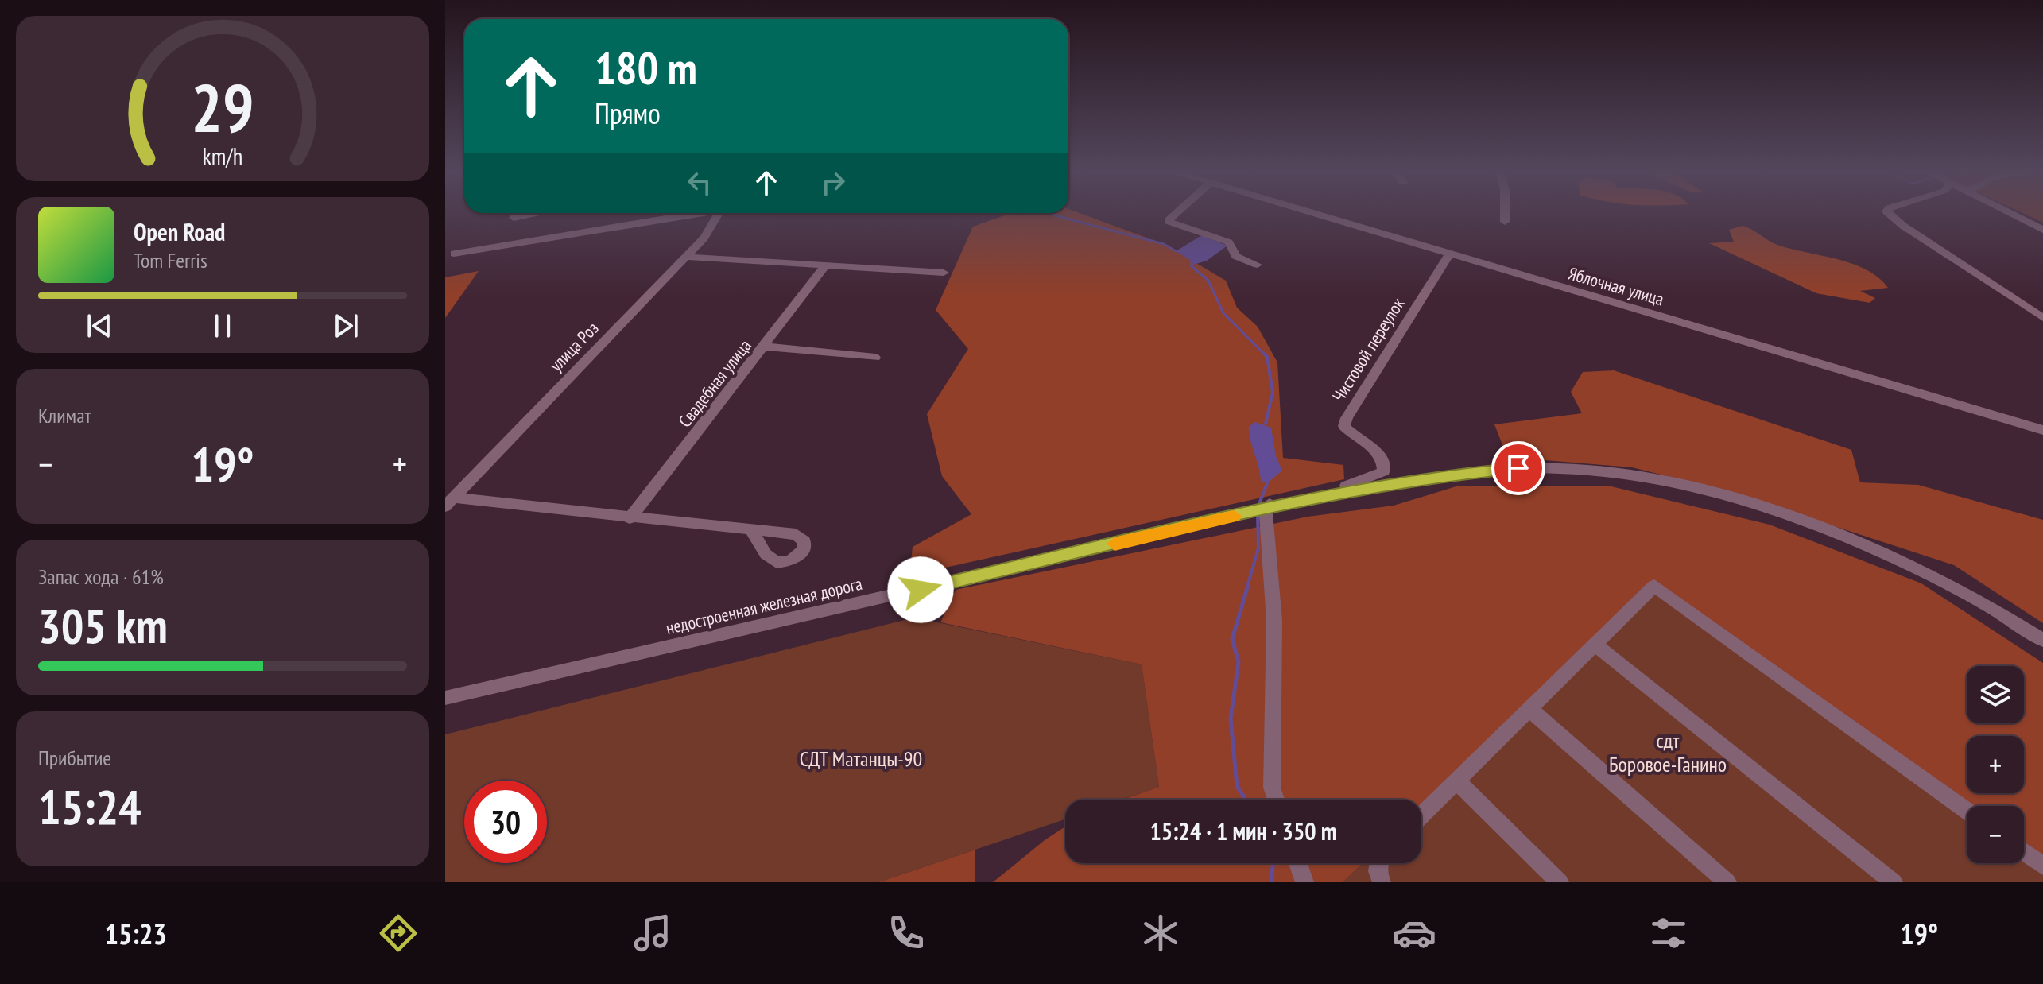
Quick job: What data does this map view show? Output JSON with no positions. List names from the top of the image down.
{
  "streets": {
    "street": [
      "Яблочная улица",
      "улица Роз",
      "Чистовой переулок",
      "Свадебная улица",
      "недостроенная железная дорога"
    ]
  },
  "crossings": [
    ["Яблочная улица", "Чистовой переулок"]
  ],
  "parks": ["сдт Боровое-Ганино", "СДТ Матанцы-90"],
  "page": {
    "turn": ["180 m", "Прямо"],
    "song": ["Open Road", "Tom Ferris"],
    "tile": [
      "Климат",
      ["Запас хода · 61%", "305 km"],
      ["Прибытие", "15:24"]
    ],
    "heat": ["−", "19°", "+"],
    "map_buttons": ["+", "−"],
    "limit": "30",
    "trip": "15:24 · 1 мин · 350 m",
    "tabs": ["15:23", "19°"],
    "gauge": ["29", "km/h"]
  }
}
